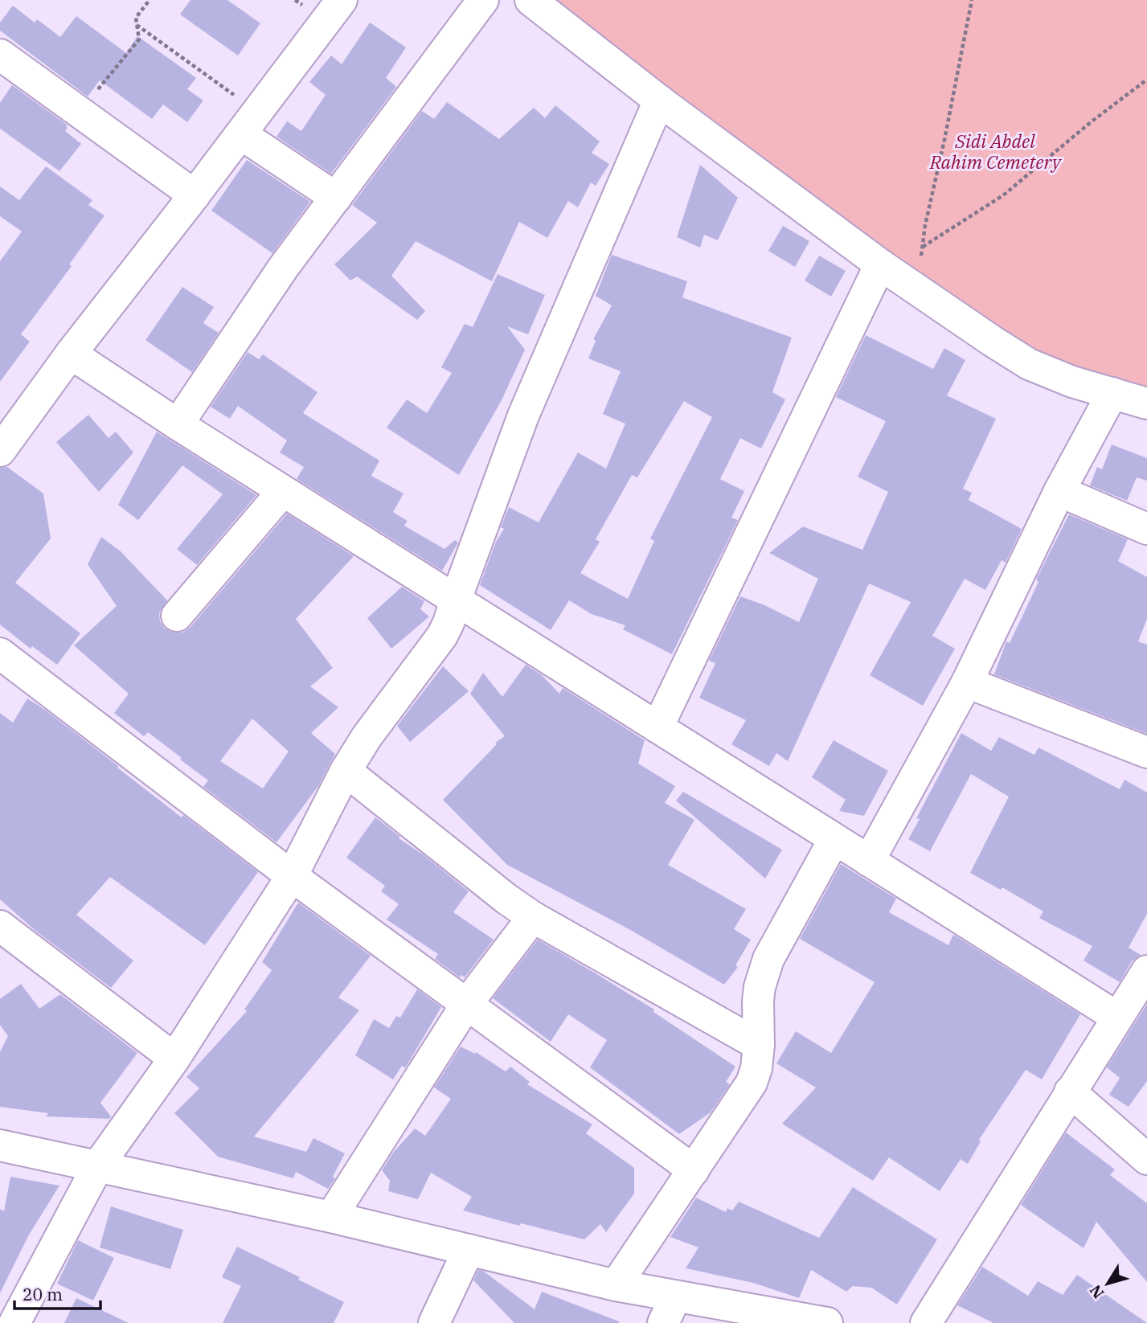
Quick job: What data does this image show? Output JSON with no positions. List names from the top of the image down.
{
  "parks": ["Sidi Abdel Rahim Cemetery"],
  "scale_bar": "20 m",
  "north": "bottom left"
}
